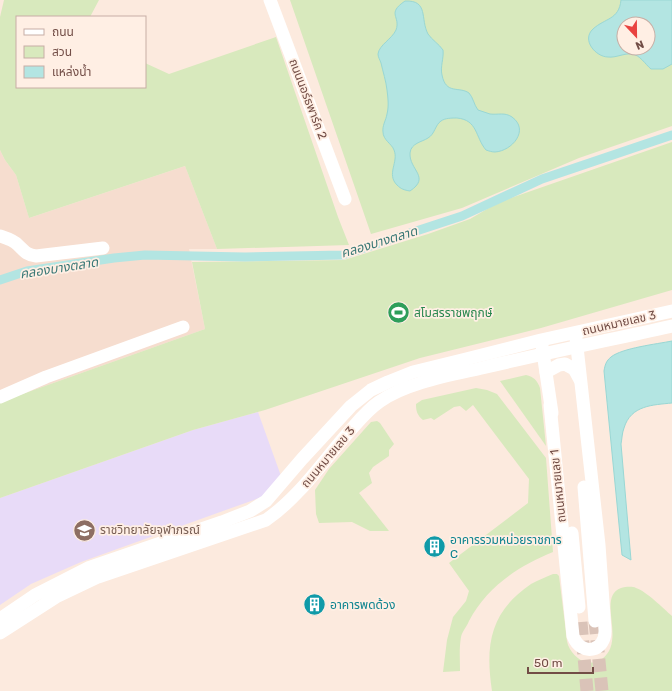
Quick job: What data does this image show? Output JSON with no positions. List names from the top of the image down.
{
  "streets": {
    "street": ["ถนนนอร์ธพาร์ค 2", "ถนนหมายเลข 3", "ถนนหมายเลข 1"]
  },
  "crossings": [
    ["ถนนหมายเลข 3", "ถนนหมายเลข 1"]
  ],
  "water": ["คลองบางตลาด"],
  "places": {
    "sports": ["สโมสรราชพฤกษ์"],
    "school or university": ["ราชวิทยาลัยจุฬาภรณ์"],
    "building": ["อาคารรวมหน่วยราชการ C", "อาคารพดด้วง"]
  },
  "legend": ["ถนน", "สวน", "แหล่งน้ำ"],
  "scale_bar": "50 m",
  "north": "bottom"
}
